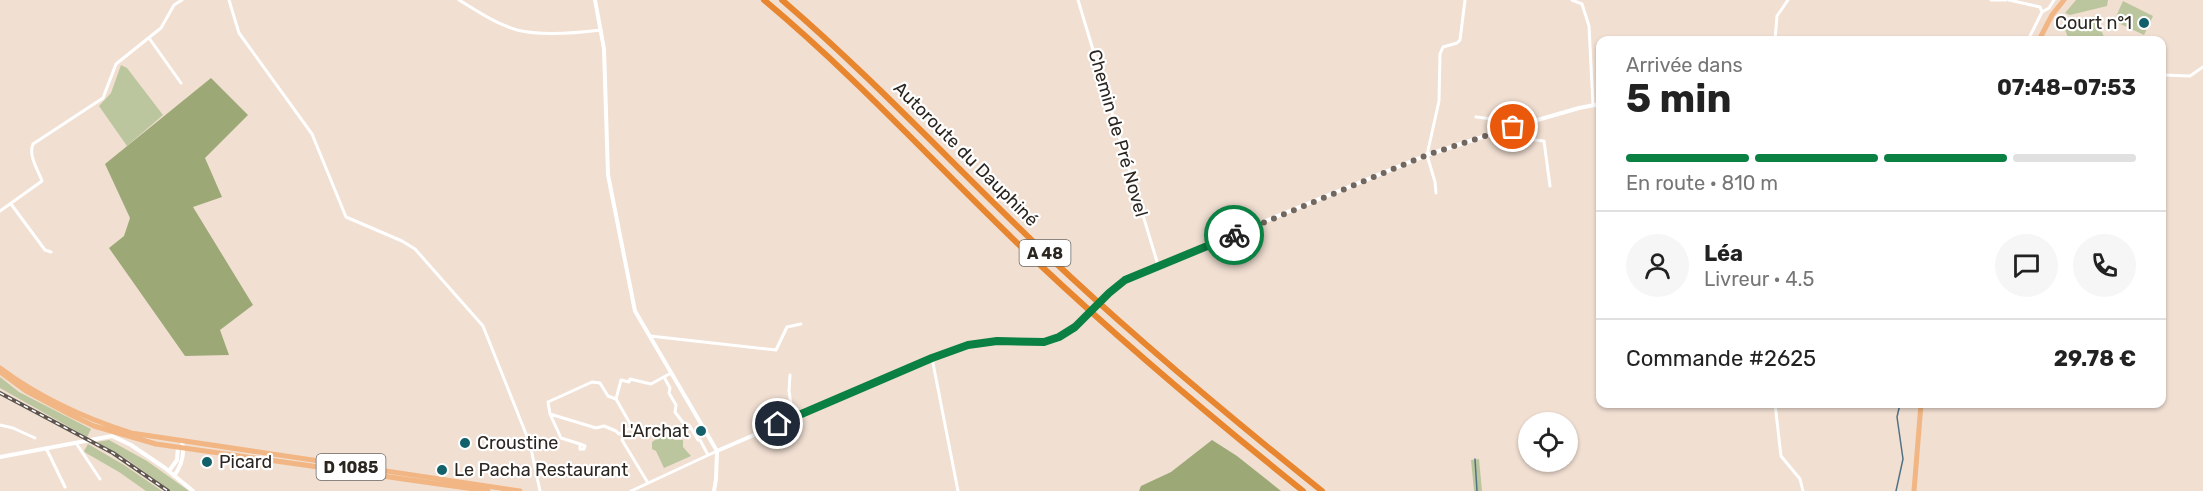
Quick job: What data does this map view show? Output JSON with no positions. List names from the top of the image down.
{
  "streets": {
    "highway": ["Autoroute du Dauphiné", "A 48"],
    "main road": ["D 1085"],
    "street": ["Chemin de Pré Novel"]
  },
  "places": [
    "Court n°1",
    "L'Archat",
    "Croustine",
    "Picard",
    "Le Pacha Restaurant"
  ],
  "page": {
    "heading": ["5 min", "Arrivée dans", "07:48–07:53"],
    "panel": [
      "Léa",
      "Livreur · 4.5",
      "Commande #2625",
      "29.78 €"
    ],
    "bar": "En route · 810 m"
  }
}
